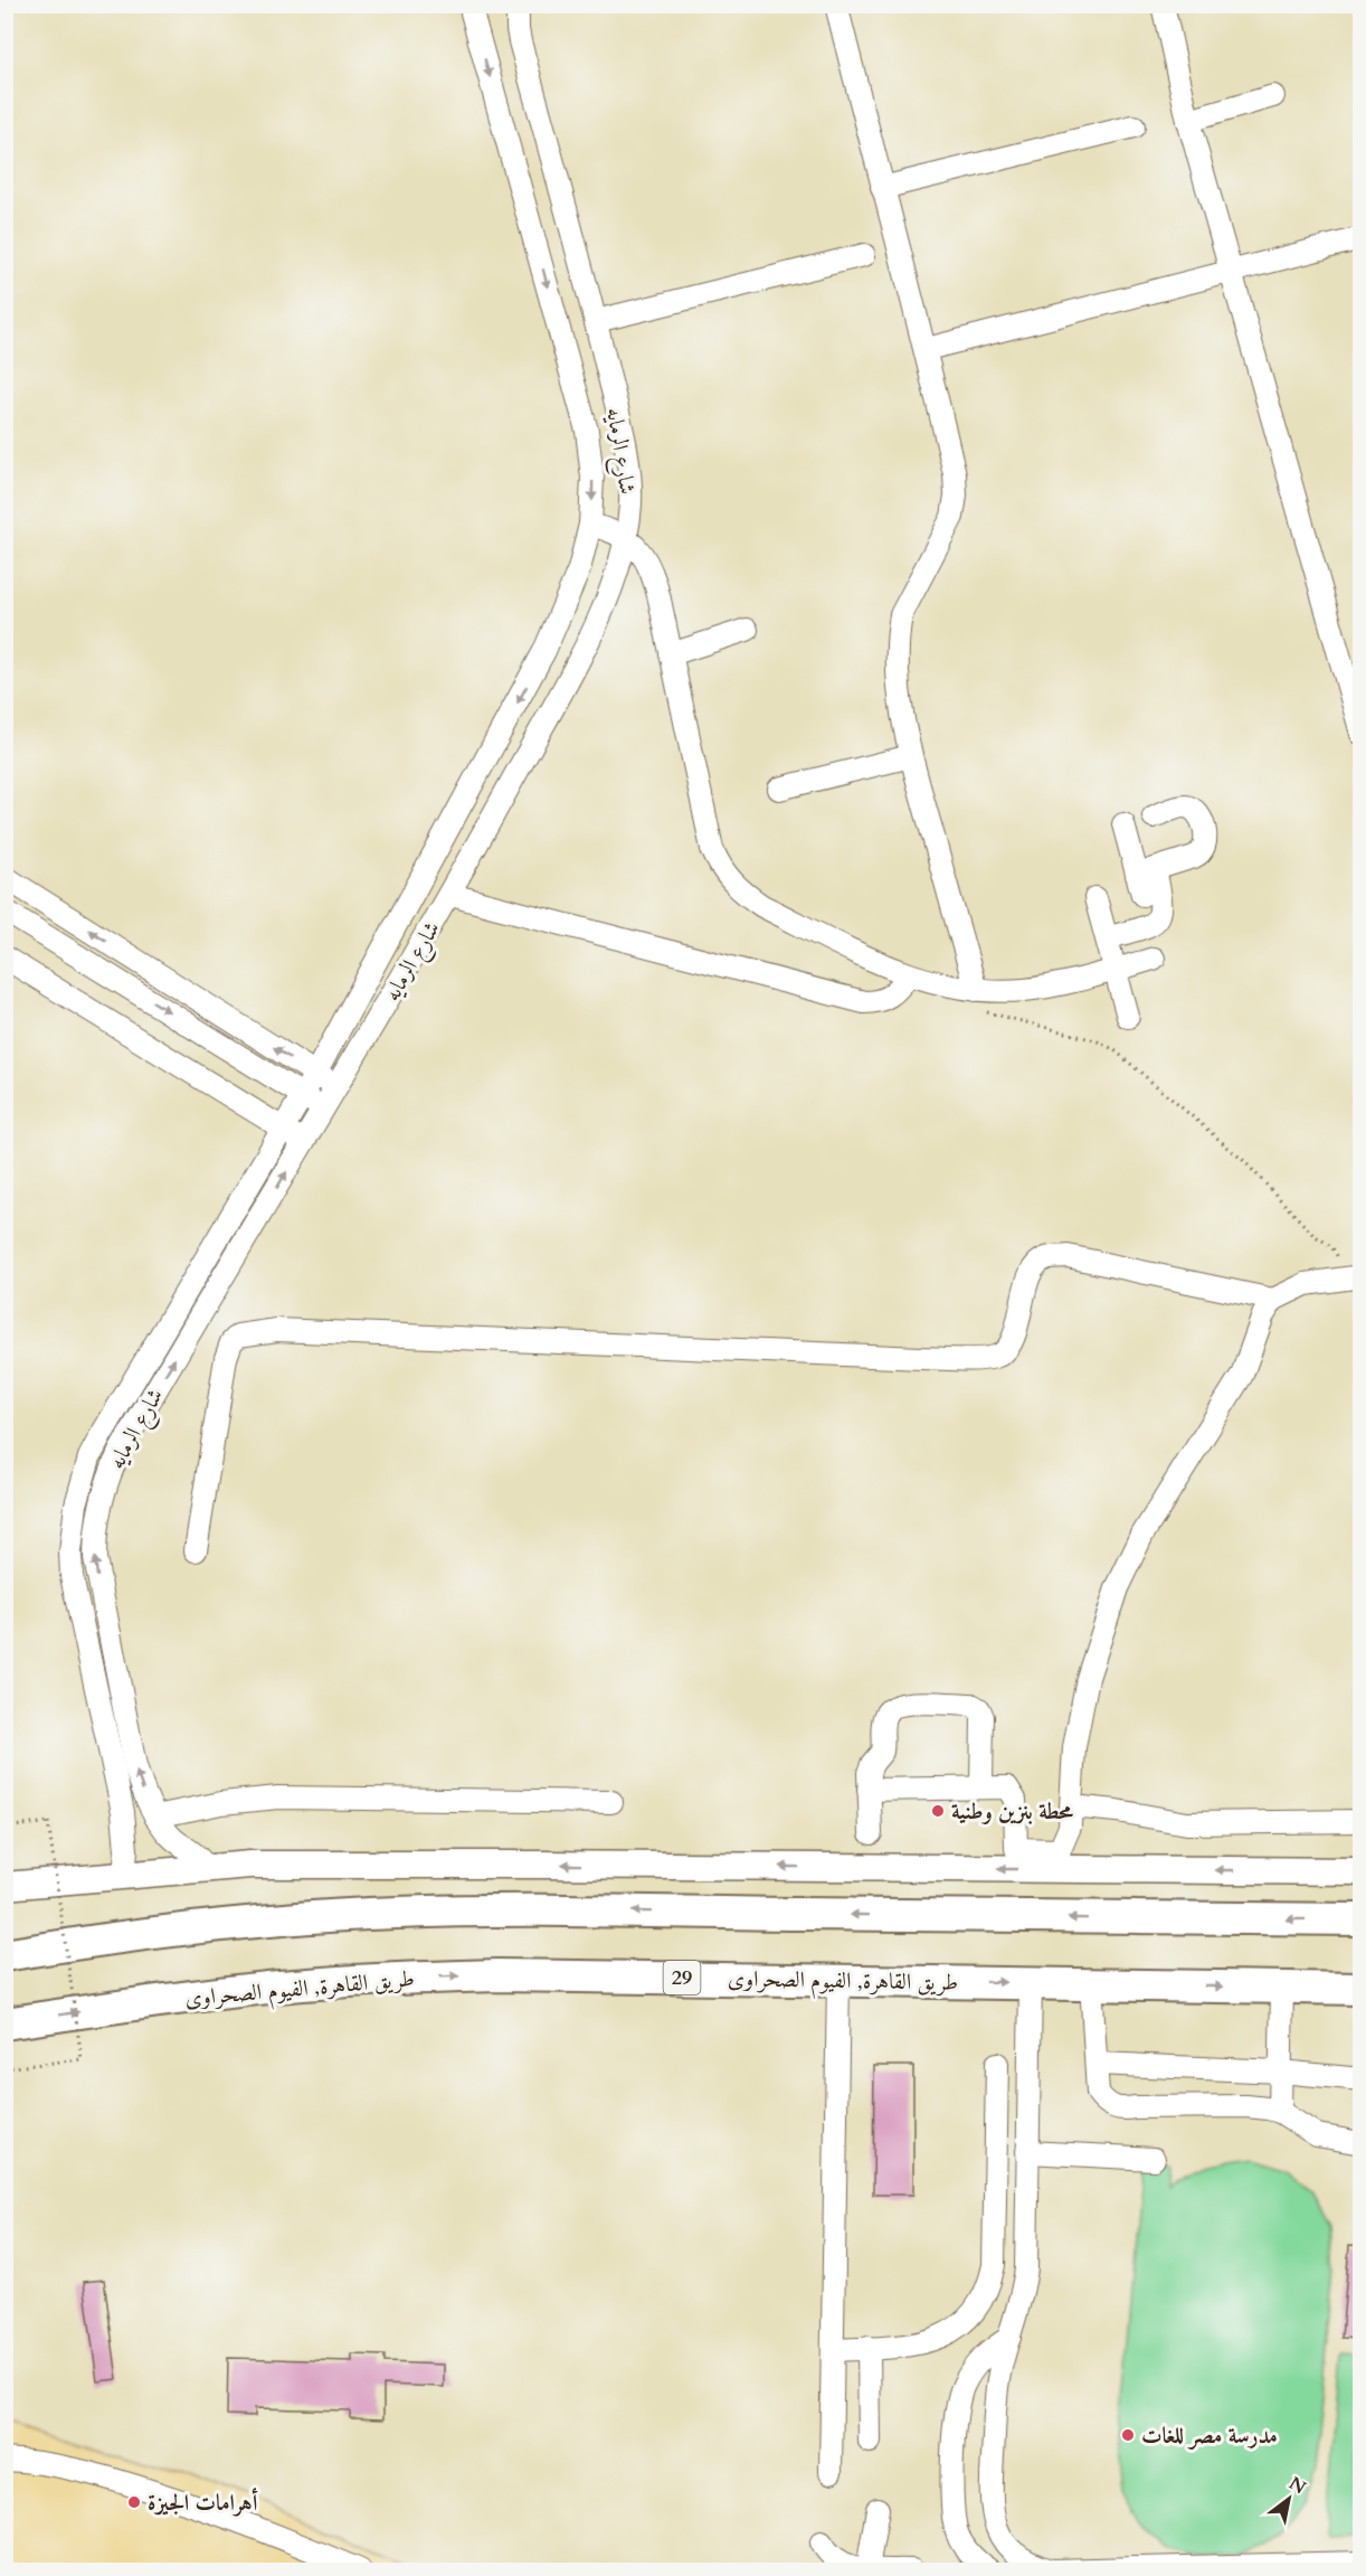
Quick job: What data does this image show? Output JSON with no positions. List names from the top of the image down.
{
  "streets": {
    "highway": ["29", "طريق القاهرة, الفيوم الصحراوى"],
    "street": ["شارع الرمايه"]
  },
  "places": ["محطة بنزين وطنية", "مدرسة مصر للغات", "أهرامات الجيزة"],
  "north": "top right"
}
